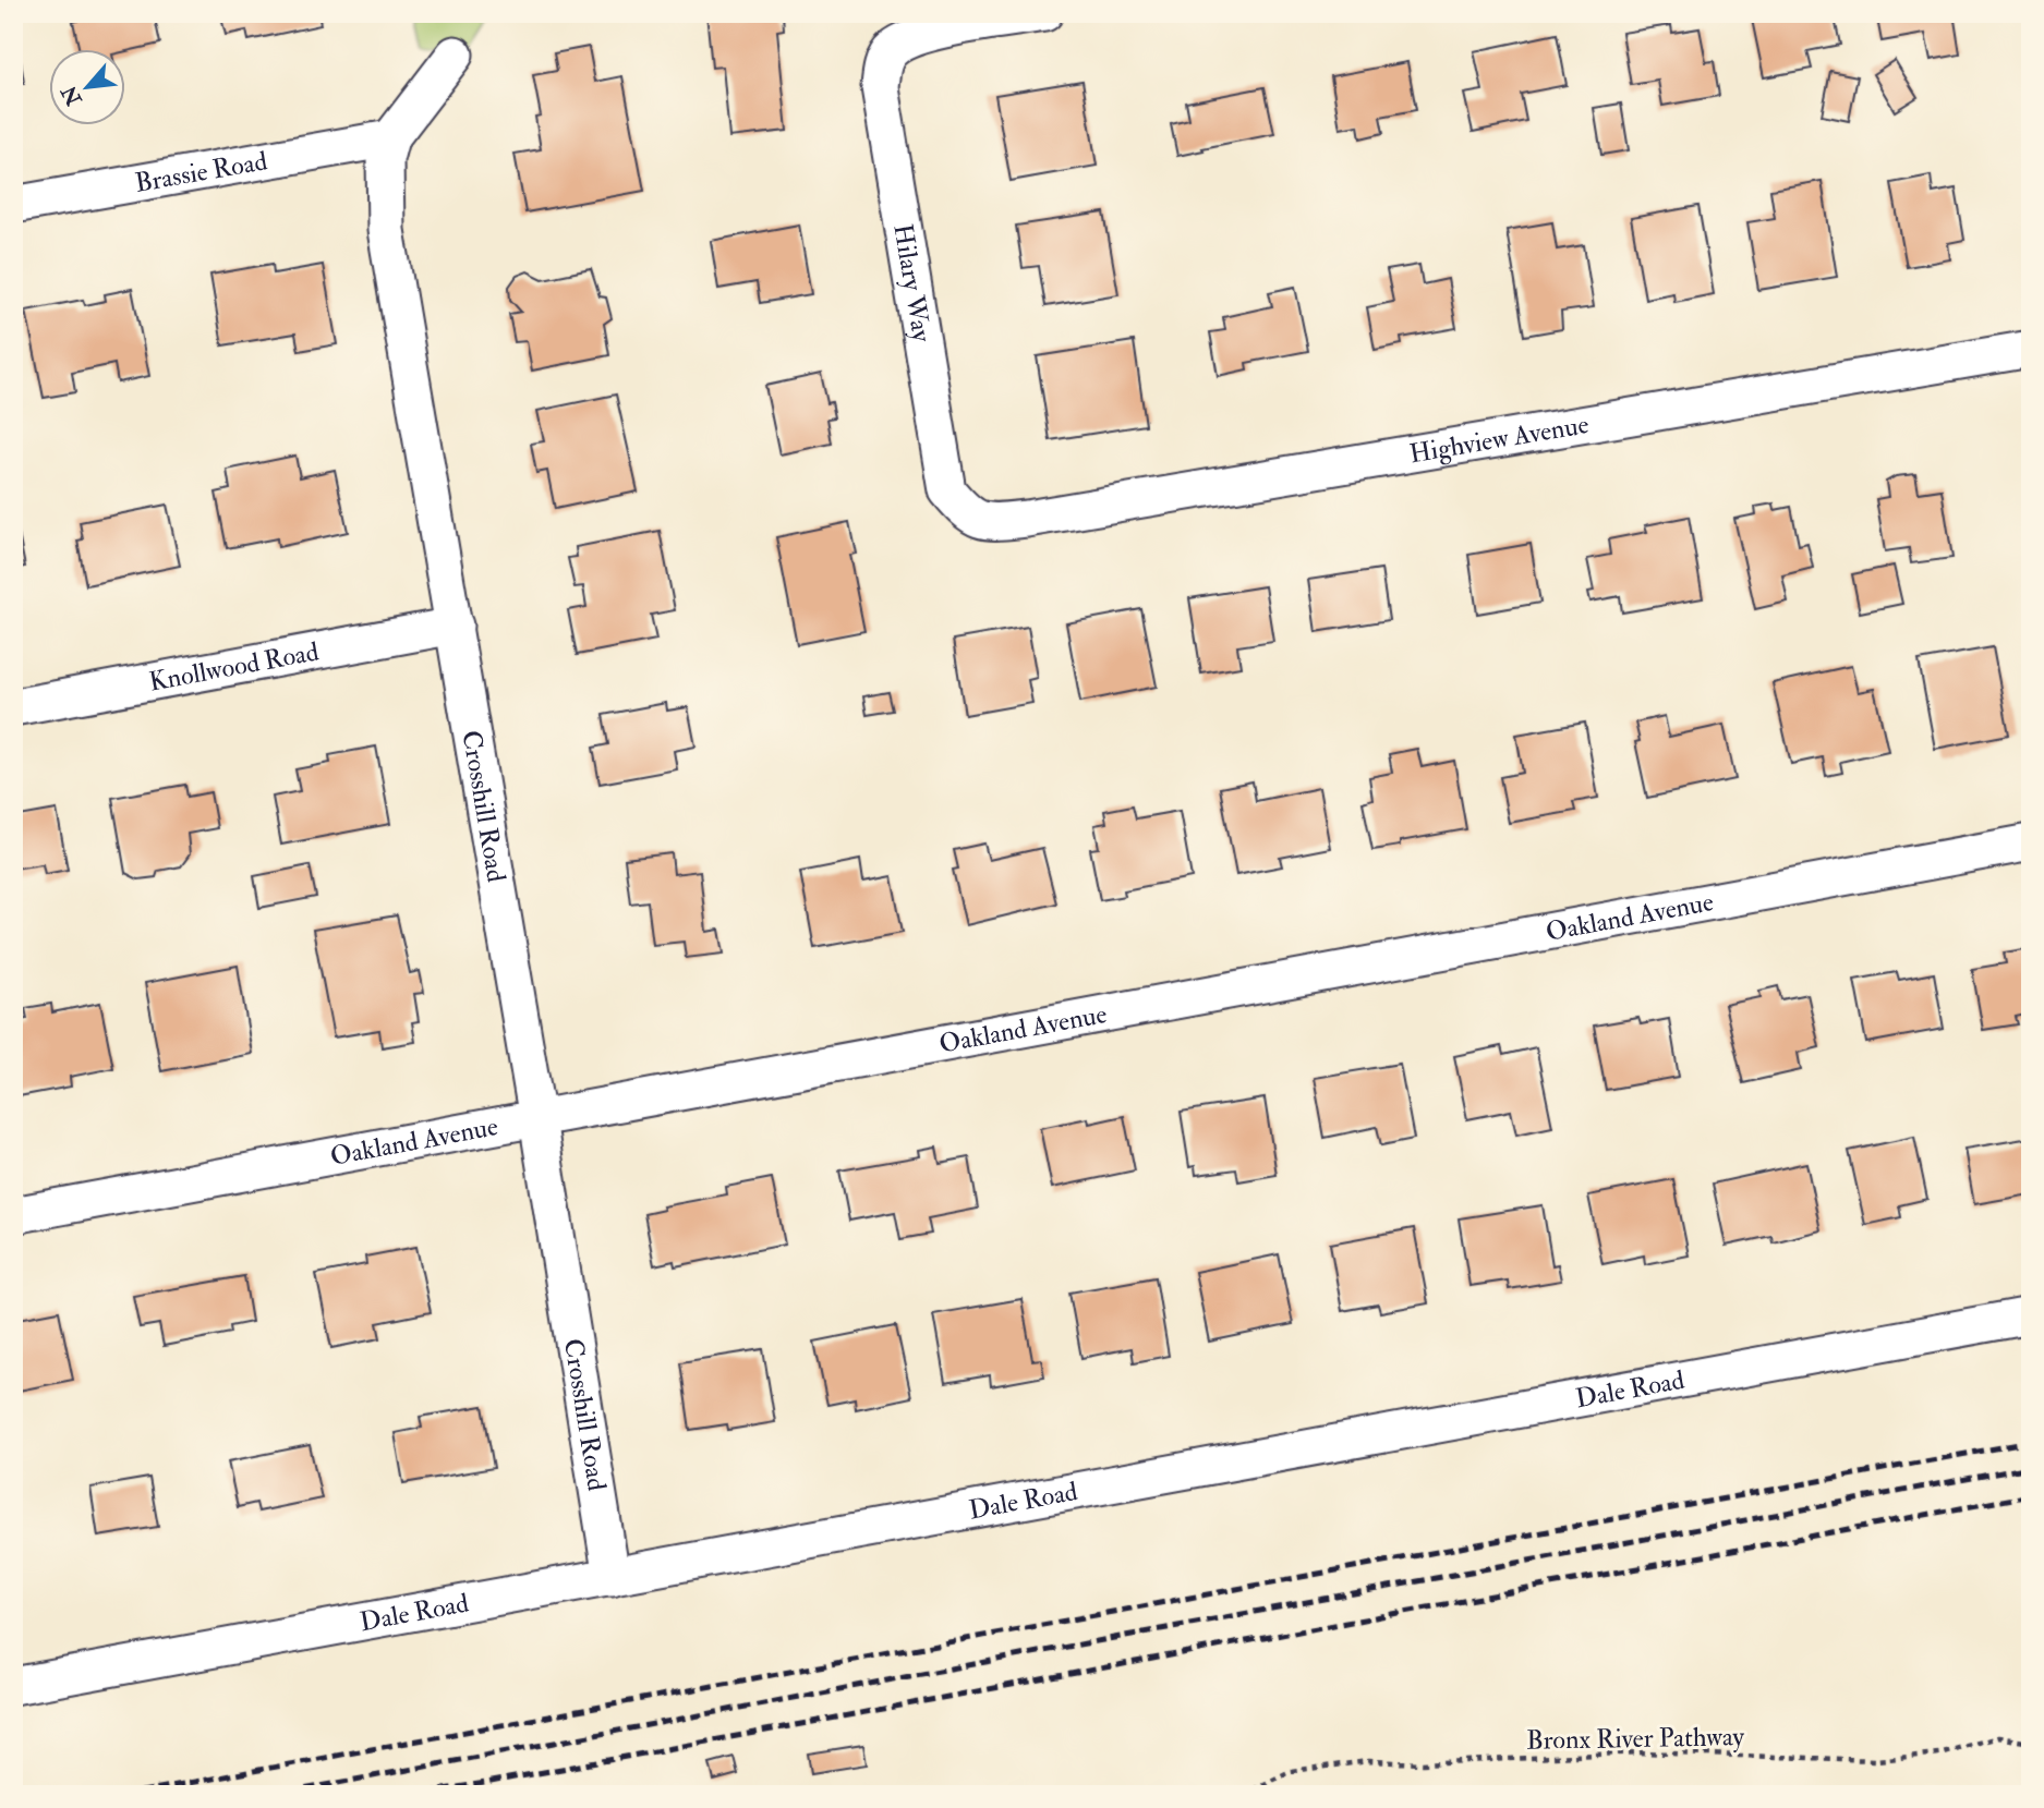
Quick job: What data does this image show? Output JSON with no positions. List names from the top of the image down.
{
  "streets": {
    "street": [
      "Brassie Road",
      "Hilary Way",
      "Highview Avenue",
      "Knollwood Road",
      "Crosshill Road",
      "Oakland Avenue",
      "Dale Road"
    ],
    "path": ["Bronx River Pathway"]
  },
  "crossings": [
    ["Brassie Road", "Crosshill Road"],
    ["Hilary Way", "Highview Avenue"],
    ["Knollwood Road", "Crosshill Road"],
    ["Crosshill Road", "Oakland Avenue"],
    ["Crosshill Road", "Dale Road"]
  ],
  "north": "bottom left"
}
